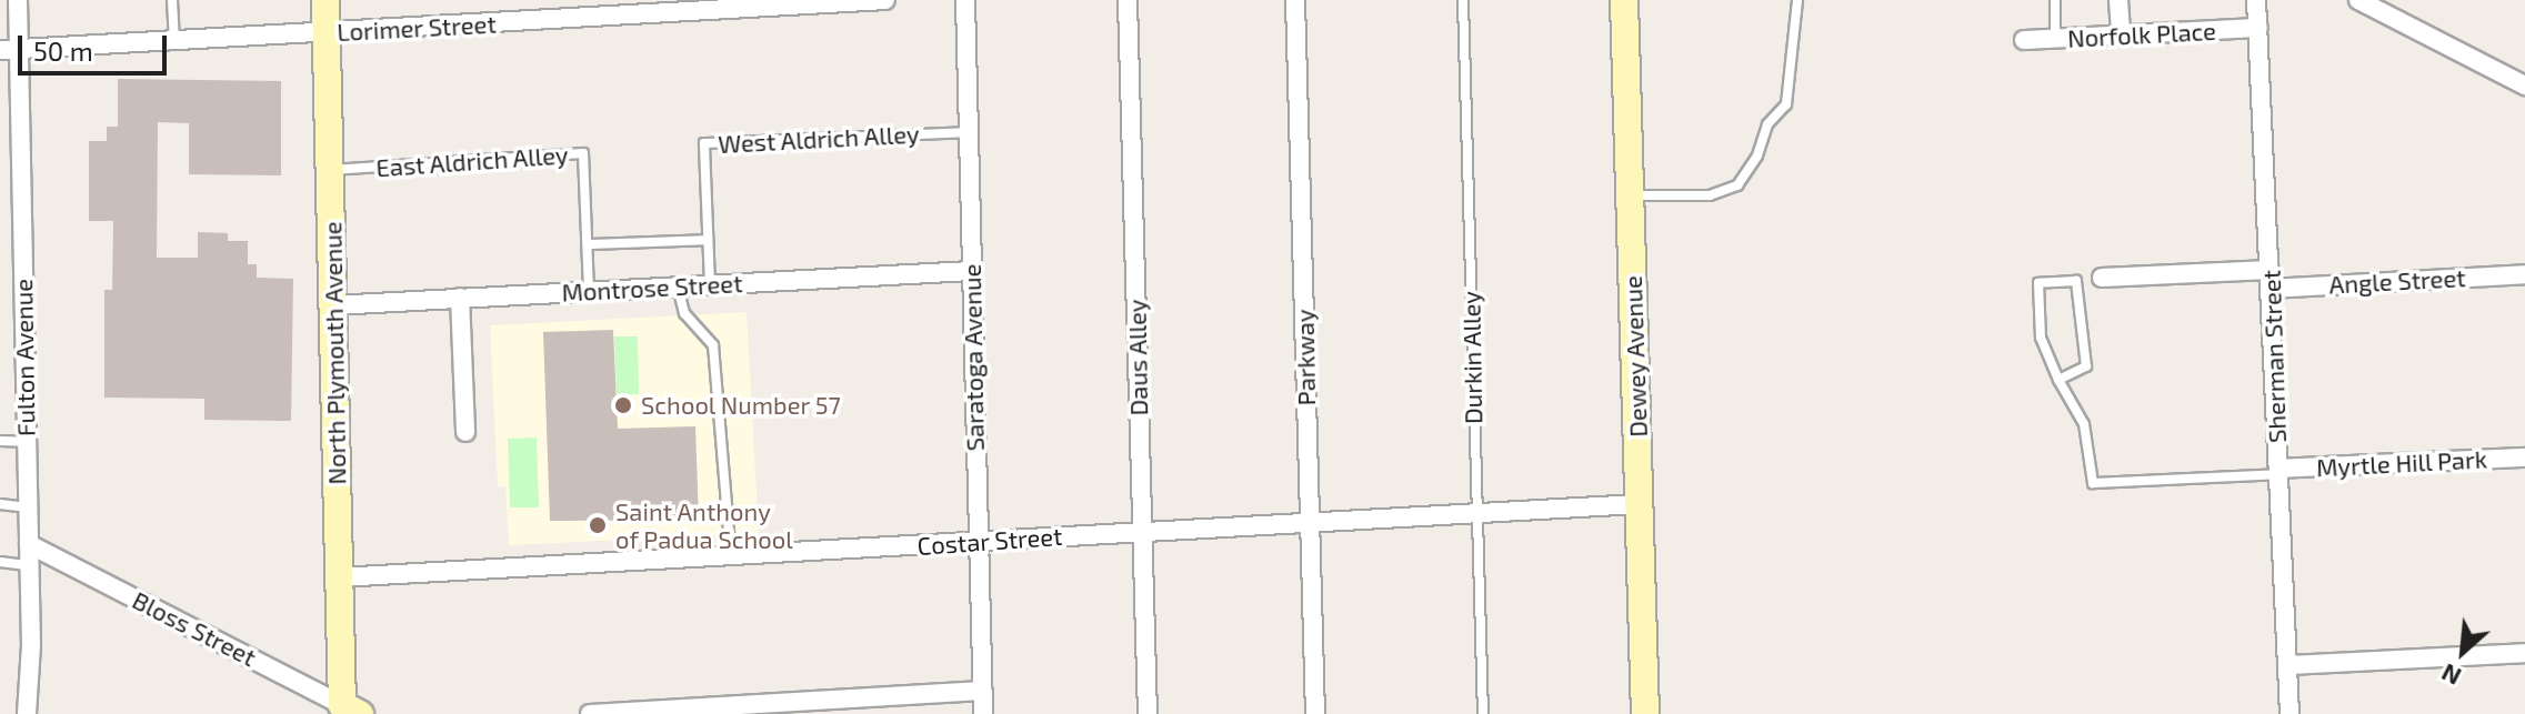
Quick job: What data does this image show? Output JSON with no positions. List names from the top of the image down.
{
  "streets": {
    "street": [
      "Lorimer Street",
      "Norfolk Place",
      "Angle Street",
      "Montrose Street",
      "North Plymouth Avenue",
      "Dewey Avenue",
      "Sherman Street",
      "Fulton Avenue",
      "Saratoga Avenue",
      "Daus Alley",
      "Parkway",
      "Myrtle Hill Park",
      "Costar Street",
      "Bloss Street"
    ],
    "lane": ["West Aldrich Alley", "East Aldrich Alley", "Durkin Alley"]
  },
  "crossings": [
    ["Lorimer Street", "North Plymouth Avenue"],
    ["Lorimer Street", "Fulton Avenue"],
    ["Norfolk Place", "Sherman Street"],
    ["West Aldrich Alley", "Montrose Street"],
    ["West Aldrich Alley", "Saratoga Avenue"],
    ["East Aldrich Alley", "Montrose Street"],
    ["East Aldrich Alley", "North Plymouth Avenue"],
    ["Angle Street", "Sherman Street"],
    ["Montrose Street", "North Plymouth Avenue"],
    ["Montrose Street", "Saratoga Avenue"],
    ["North Plymouth Avenue", "Costar Street"],
    ["North Plymouth Avenue", "Bloss Street"],
    ["Dewey Avenue", "Costar Street"],
    ["Sherman Street", "Myrtle Hill Park"],
    ["Fulton Avenue", "Bloss Street"],
    ["Saratoga Avenue", "Costar Street"],
    ["Daus Alley", "Costar Street"],
    ["Parkway", "Costar Street"],
    ["Durkin Alley", "Costar Street"]
  ],
  "places": ["School Number 57", "Saint Anthony of Padua School"],
  "scale_bar": "50 m",
  "north": "bottom left"
}
